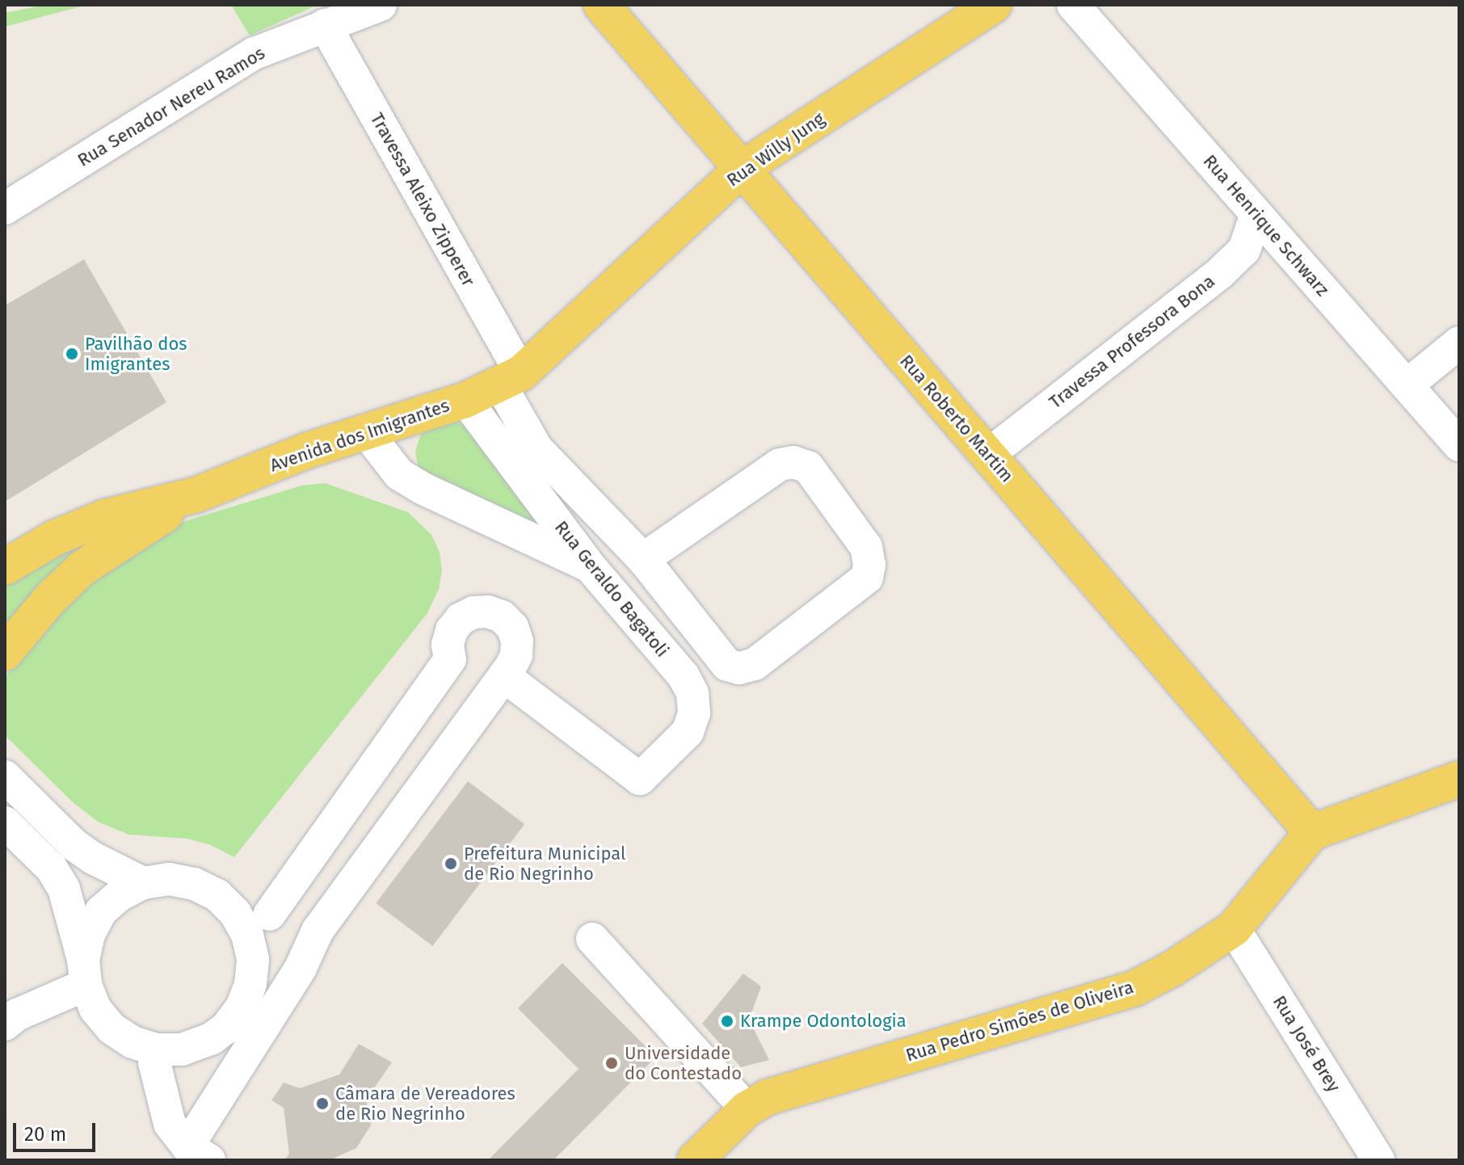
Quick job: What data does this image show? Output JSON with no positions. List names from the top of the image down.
{
  "streets": {
    "main road": [
      "Rua Willy Jung",
      "Rua Roberto Martim",
      "Avenida dos Imigrantes",
      "Rua Pedro Simões de Oliveira"
    ],
    "street": [
      "Rua Senador Nereu Ramos",
      "Travessa Aleixo Zipperer",
      "Rua Henrique Schwarz",
      "Travessa Professora Bona",
      "Rua Geraldo Bagatoli",
      "Rua José Brey"
    ]
  },
  "crossings": [
    ["Rua Senador Nereu Ramos", "Travessa Aleixo Zipperer"],
    ["Rua Willy Jung", "Travessa Aleixo Zipperer"],
    ["Rua Willy Jung", "Rua Roberto Martim"],
    ["Rua Willy Jung", "Avenida dos Imigrantes"],
    ["Travessa Aleixo Zipperer", "Avenida dos Imigrantes"],
    ["Rua Henrique Schwarz", "Travessa Professora Bona"],
    ["Travessa Professora Bona", "Rua Roberto Martim"],
    ["Rua Roberto Martim", "Rua Pedro Simões de Oliveira"],
    ["Avenida dos Imigrantes", "Rua Geraldo Bagatoli"],
    ["Rua Pedro Simões de Oliveira", "Rua José Brey"]
  ],
  "places": [
    "Pavilhão dos Imigrantes",
    "Prefeitura Municipal de Rio Negrinho",
    "Krampe Odontologia",
    "Universidade do Contestado",
    "Câmara de Vereadores de Rio Negrinho"
  ],
  "scale_bar": "20 m"
}
